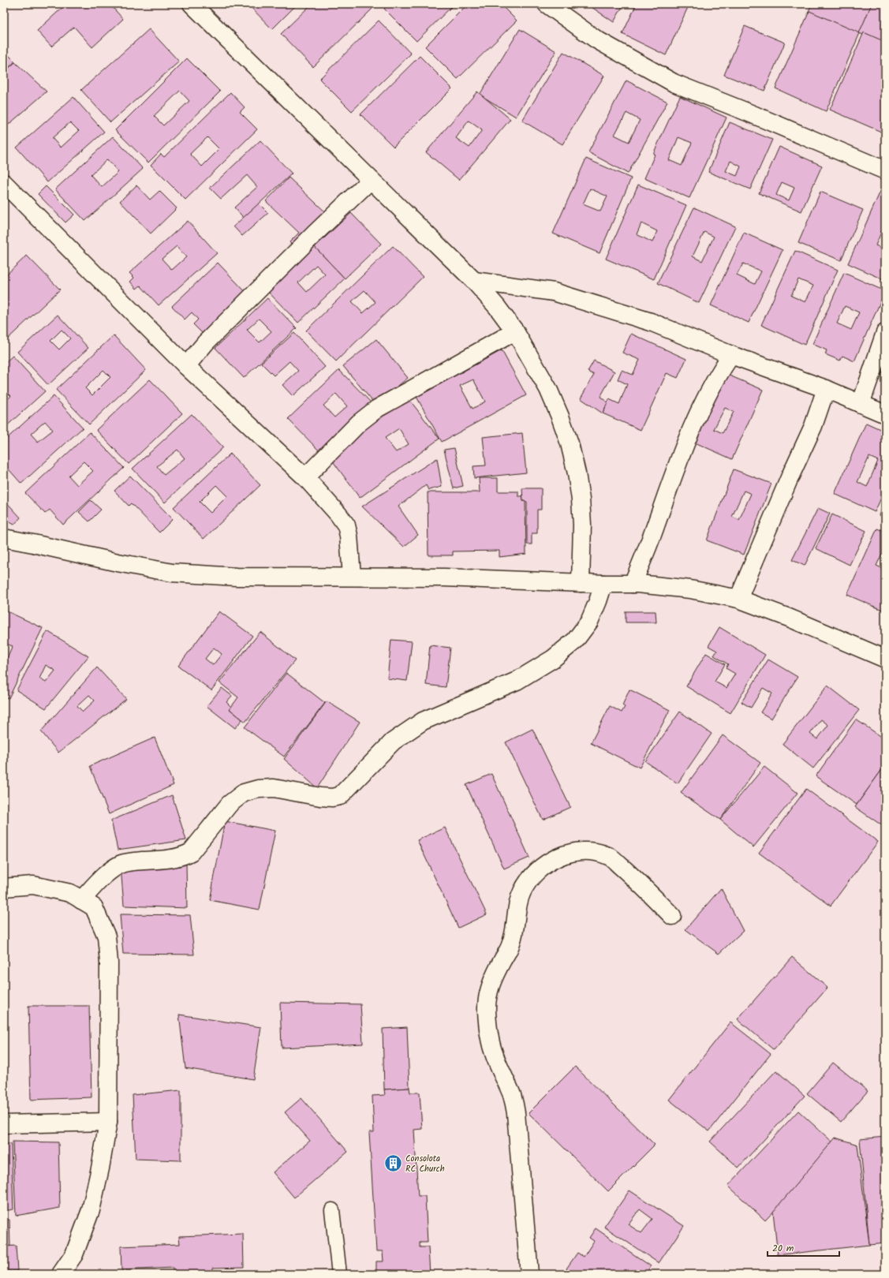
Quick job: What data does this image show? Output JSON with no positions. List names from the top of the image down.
{
  "places": {
    "building": ["Consolota RC Church"]
  },
  "scale_bar": "20 m"
}
